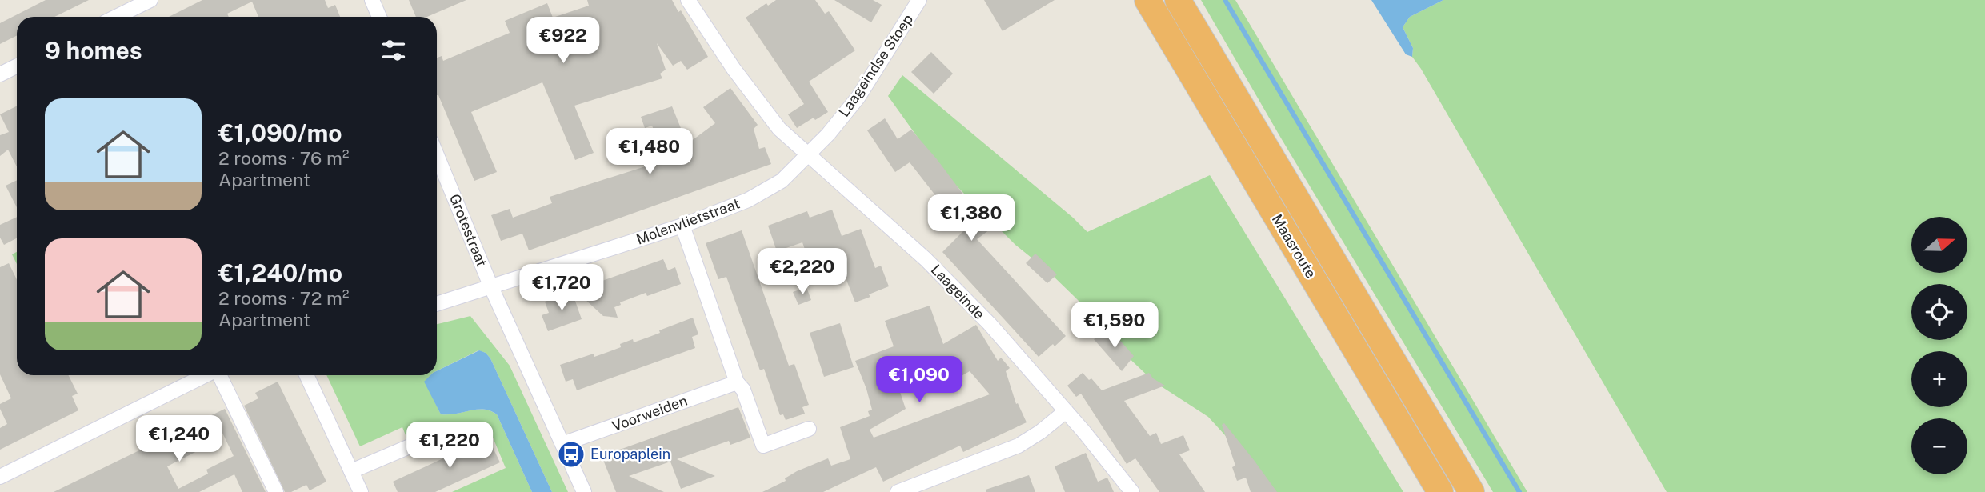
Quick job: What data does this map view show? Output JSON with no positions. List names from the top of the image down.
{
  "streets": {
    "highway": ["Maasroute"],
    "street": [
      "Laageindse Stoep",
      "Molenvlietstraat",
      "Grotestraat",
      "Laageinde",
      "Voorweiden"
    ]
  },
  "crossings": [
    ["Laageindse Stoep", "Molenvlietstraat"],
    ["Laageindse Stoep", "Laageinde"],
    ["Molenvlietstraat", "Grotestraat"],
    ["Molenvlietstraat", "Laageinde"],
    ["Grotestraat", "Voorweiden"]
  ],
  "places": {
    "bus stop": ["Europaplein"]
  },
  "north": "right",
  "page": {
    "price": [
      "€922",
      "€1,480",
      "€1,380",
      "€2,220",
      "€1,720",
      "€1,590",
      "€1,090",
      "€1,240",
      "€1,220"
    ],
    "heading": "9 homes",
    "list": [
      {
        "name": "€1,090/mo",
        "note": "2 rooms · 76 m² · Apartment"
      },
      {
        "name": "€1,240/mo",
        "note": "2 rooms · 72 m² · Apartment"
      }
    ],
    "map_buttons": ["+", "−"]
  }
}
